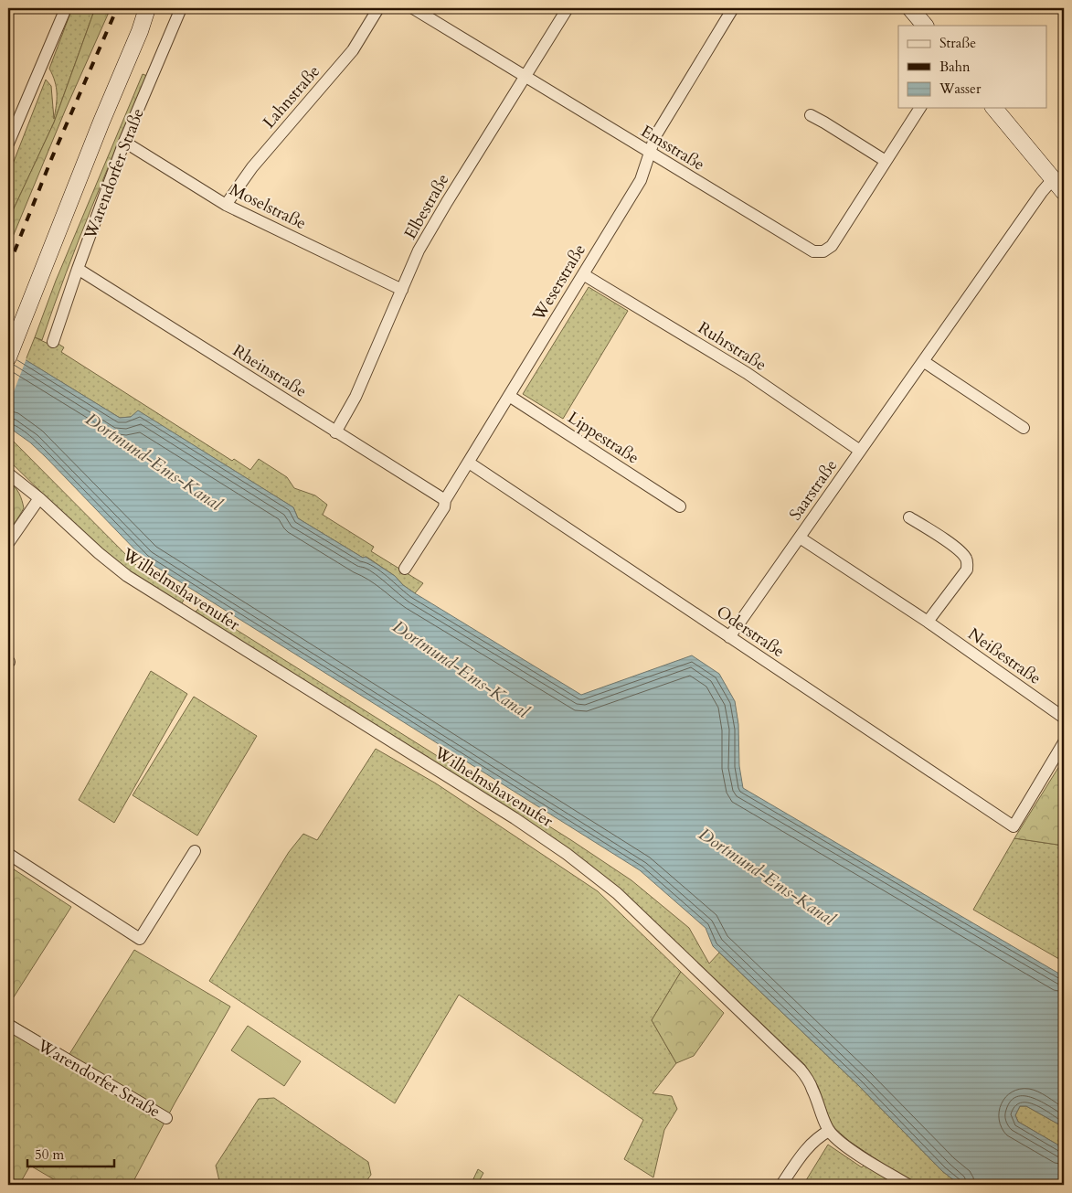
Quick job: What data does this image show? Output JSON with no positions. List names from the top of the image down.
{
  "streets": {
    "main road": ["Warendorfer Straße"],
    "street": [
      "Lahnstraße",
      "Emsstraße",
      "Moselstraße",
      "Elbestraße",
      "Weserstraße",
      "Ruhrstraße",
      "Rheinstraße",
      "Lippestraße",
      "Saarstraße",
      "Wilhelmshavenufer",
      "Oderstraße",
      "Neißestraße"
    ]
  },
  "crossings": [
    ["Lahnstraße", "Moselstraße"],
    ["Emsstraße", "Elbestraße"],
    ["Emsstraße", "Weserstraße"],
    ["Warendorfer Straße", "Moselstraße"],
    ["Warendorfer Straße", "Rheinstraße"],
    ["Moselstraße", "Elbestraße"],
    ["Elbestraße", "Rheinstraße"],
    ["Weserstraße", "Ruhrstraße"],
    ["Weserstraße", "Rheinstraße"],
    ["Weserstraße", "Lippestraße"],
    ["Weserstraße", "Oderstraße"],
    ["Ruhrstraße", "Saarstraße"],
    ["Saarstraße", "Oderstraße"],
    ["Saarstraße", "Neißestraße"]
  ],
  "water": ["Dortmund-Ems-Kanal"],
  "legend": ["Straße", "Bahn", "Wasser"],
  "scale_bar": "50 m"
}
